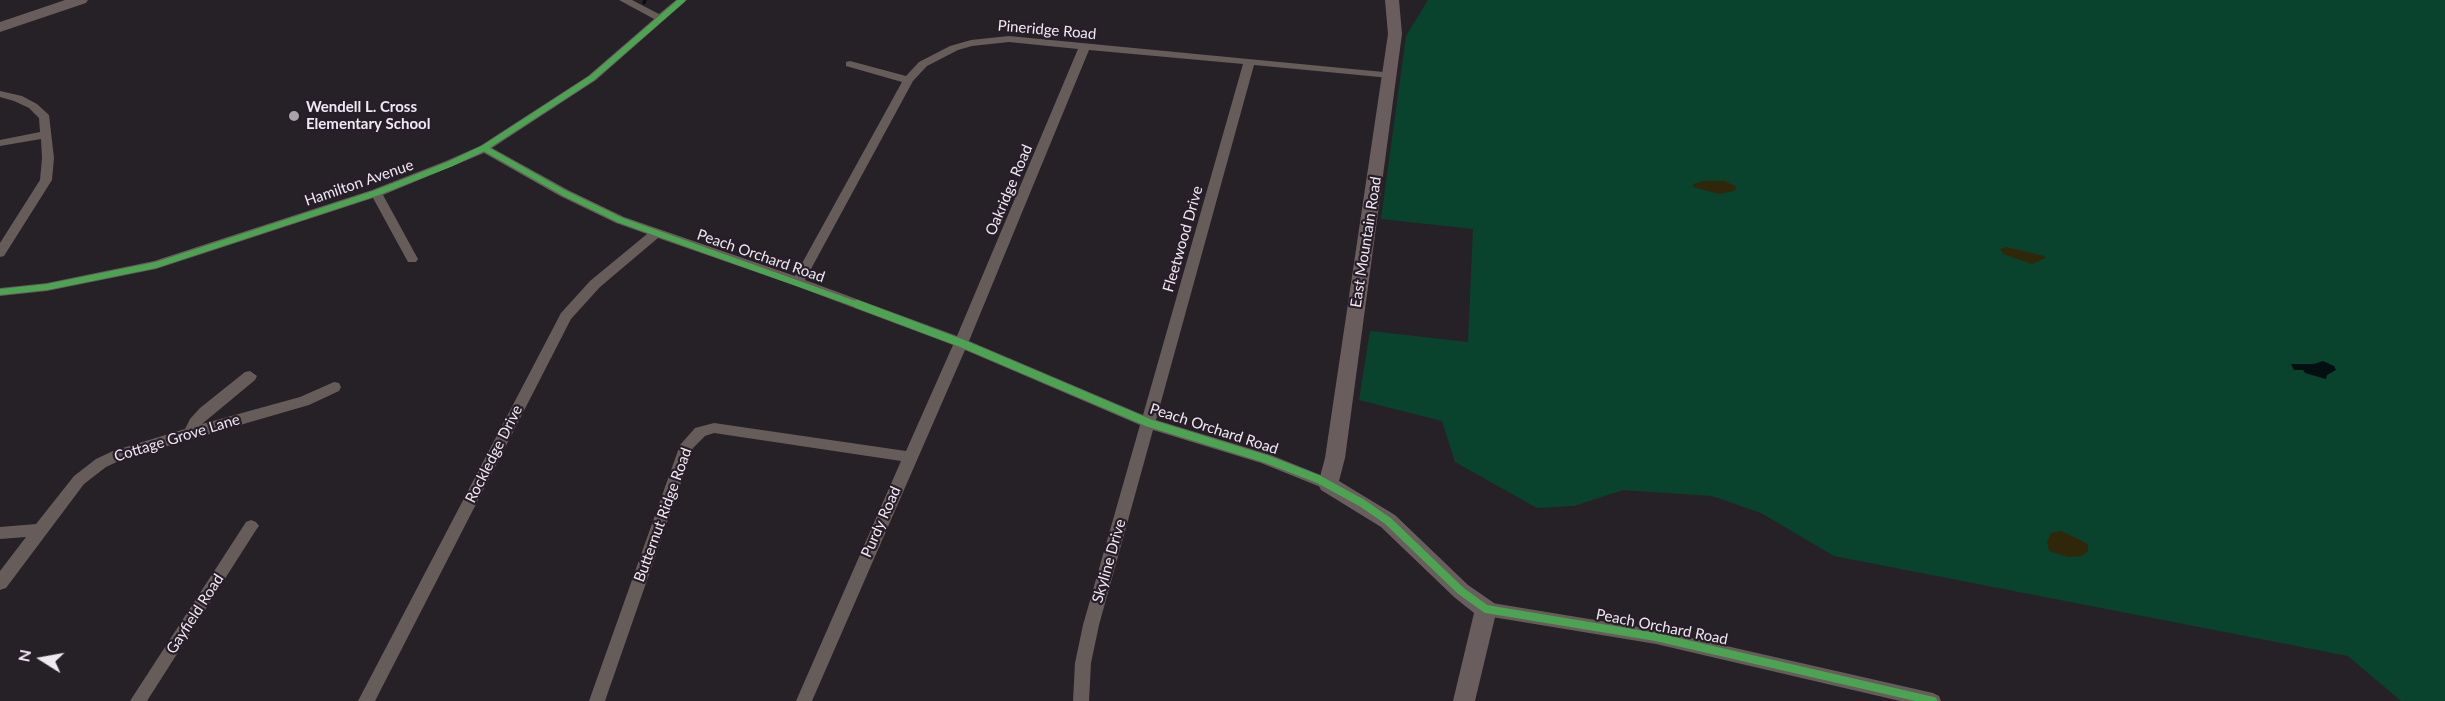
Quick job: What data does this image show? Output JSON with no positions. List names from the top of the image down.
{
  "streets": {
    "street": [
      "Pineridge Road",
      "Hamilton Avenue",
      "Oakridge Road",
      "Fleetwood Drive",
      "East Mountain Road",
      "Peach Orchard Road",
      "Cottage Grove Lane",
      "Rockledge Drive",
      "Butternut Ridge Road",
      "Purdy Road",
      "Skyline Drive",
      "Gayfield Road"
    ]
  },
  "crossings": [
    ["Pineridge Road", "Oakridge Road"],
    ["Pineridge Road", "Fleetwood Drive"],
    ["Pineridge Road", "East Mountain Road"],
    ["Pineridge Road", "Peach Orchard Road"],
    ["Hamilton Avenue", "Peach Orchard Road"],
    ["Oakridge Road", "Peach Orchard Road"],
    ["Oakridge Road", "Purdy Road"],
    ["Fleetwood Drive", "Peach Orchard Road"],
    ["Fleetwood Drive", "Skyline Drive"],
    ["East Mountain Road", "Peach Orchard Road"],
    ["Peach Orchard Road", "Rockledge Drive"],
    ["Peach Orchard Road", "Purdy Road"],
    ["Peach Orchard Road", "Skyline Drive"],
    ["Butternut Ridge Road", "Purdy Road"]
  ],
  "places": ["Wendell L. Cross Elementary School"],
  "north": "left"
}
